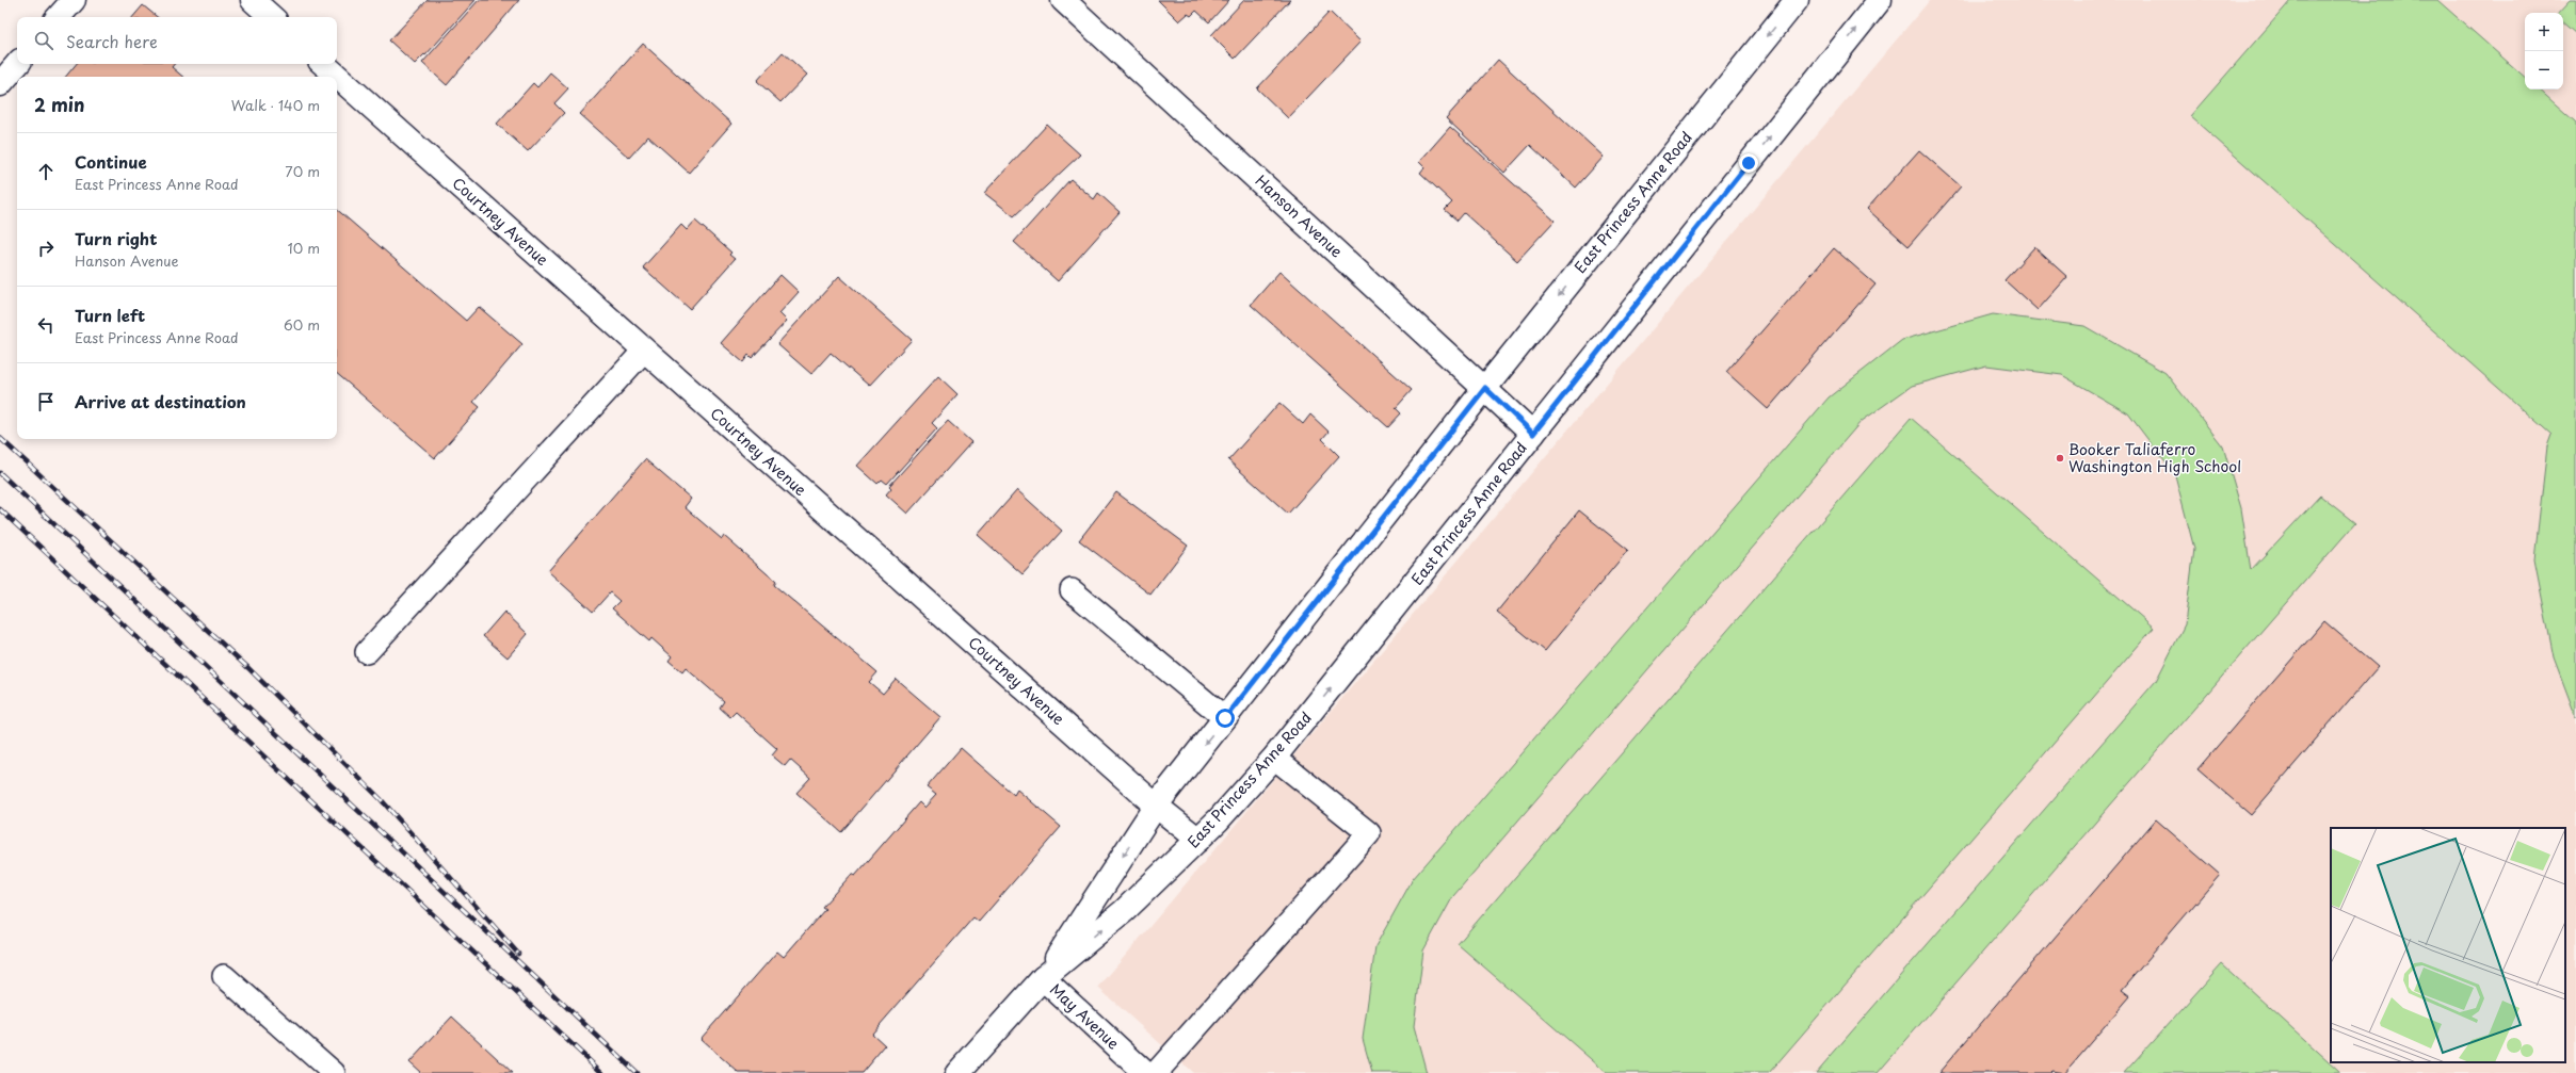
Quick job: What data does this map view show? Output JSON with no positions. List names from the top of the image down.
{
  "streets": {
    "main road": [
      "East Princess Anne Road",
      "Hanson Avenue",
      "Courtney Avenue",
      "May Avenue"
    ]
  },
  "crossings": [
    ["East Princess Anne Road", "Hanson Avenue"],
    ["East Princess Anne Road", "Courtney Avenue"],
    ["East Princess Anne Road", "May Avenue"]
  ],
  "places": ["Booker Taliaferro Washington High School"],
  "page": {
    "map_buttons": ["+", "−"],
    "search": "Search here",
    "heading": ["2 min", "Walk · 140 m"],
    "list": [
      ["Continue", "East Princess Anne Road", "70 m"],
      ["Turn right", "Hanson Avenue", "10 m"],
      ["Turn left", "East Princess Anne Road", "60 m"],
      "Arrive at destination"
    ]
  }
}
